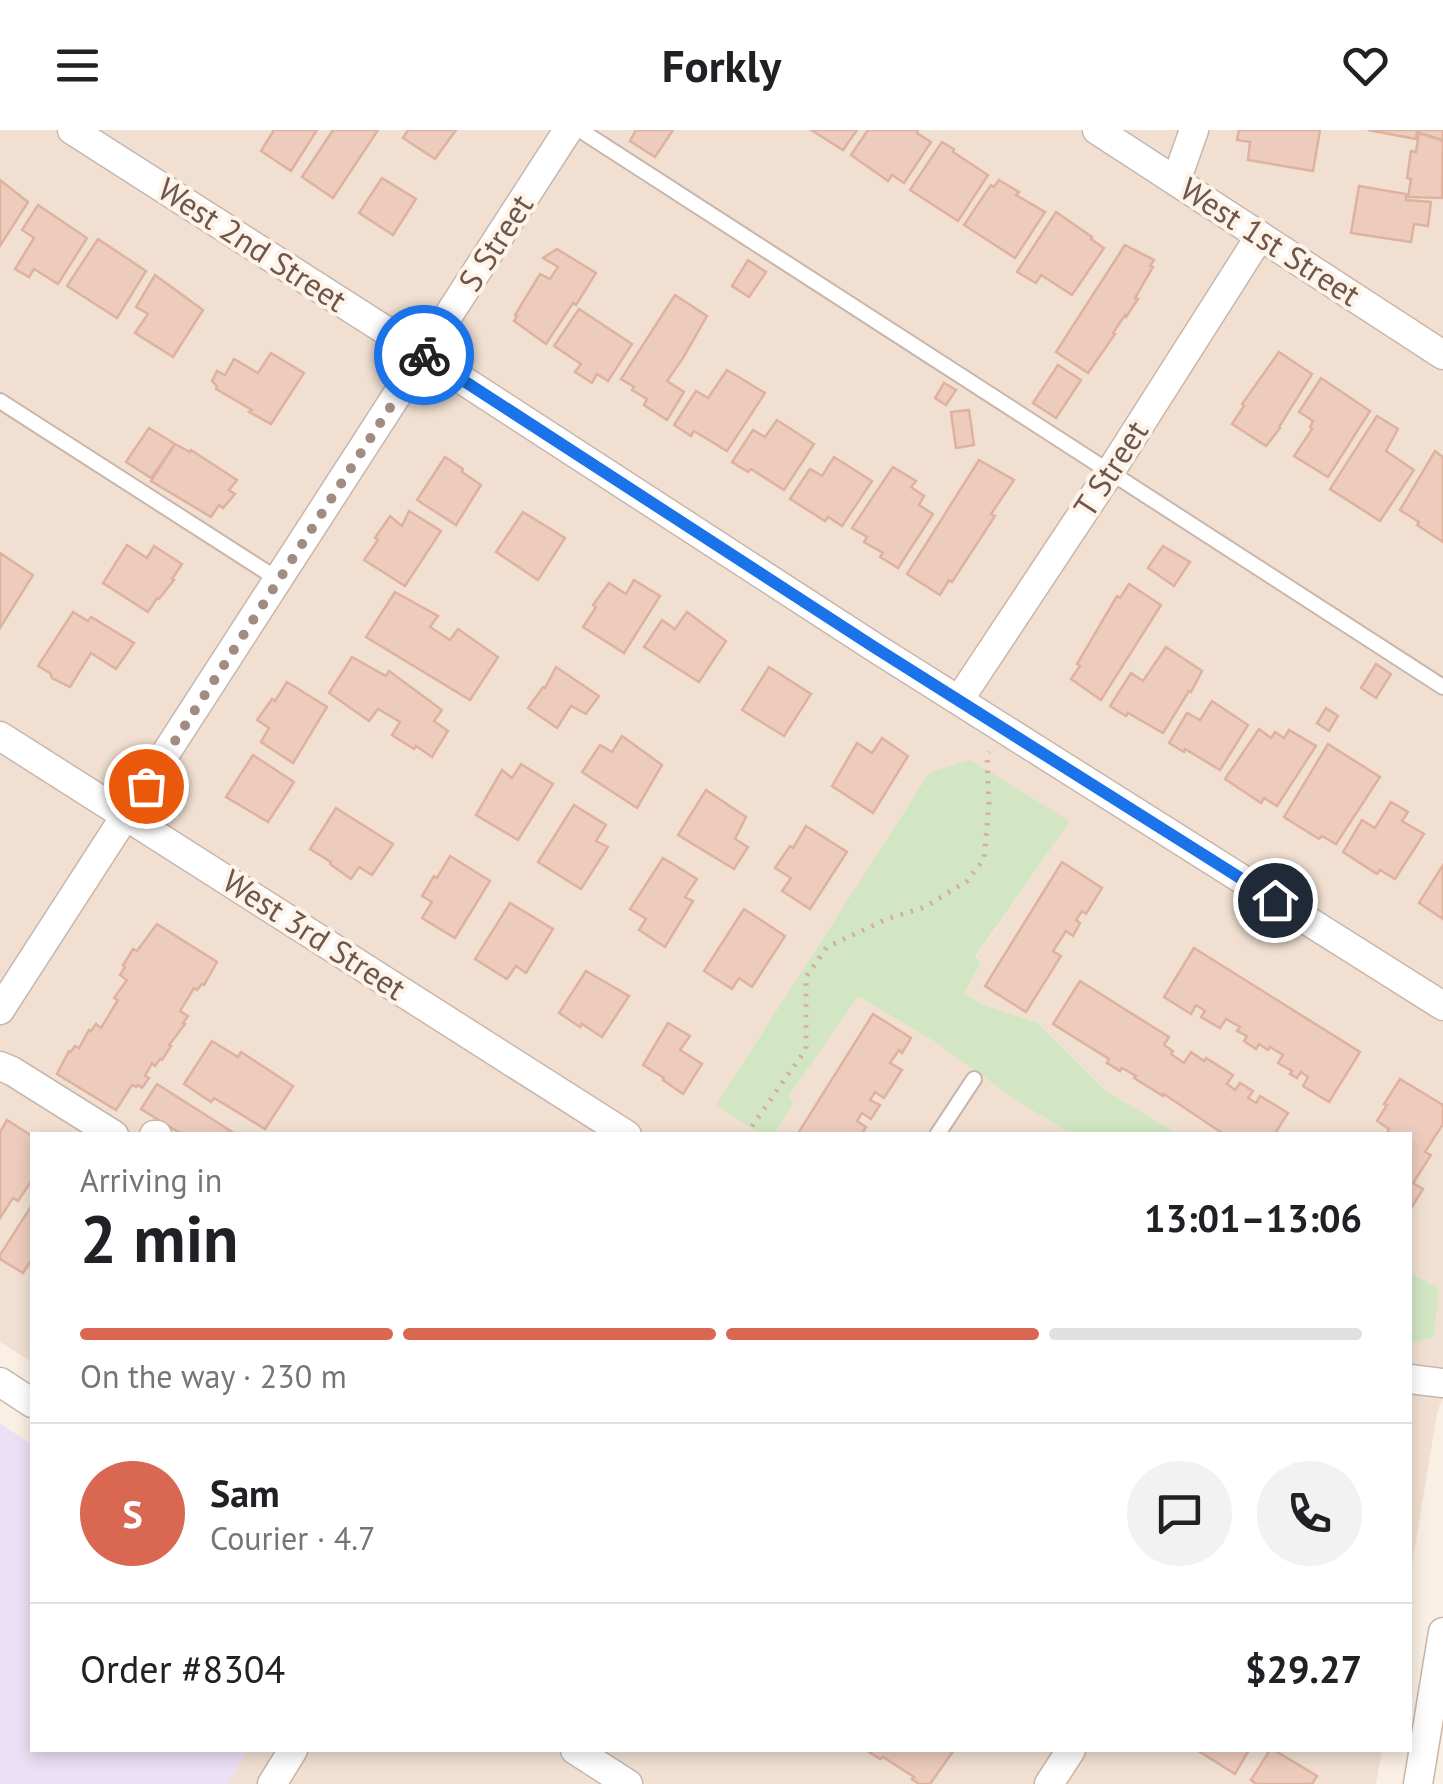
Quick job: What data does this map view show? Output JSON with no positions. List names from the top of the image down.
{
  "streets": {
    "street": [
      "West 1st Street",
      "S Street",
      "West 2nd Street",
      "T Street",
      "West 3rd Street"
    ]
  },
  "crossings": [
    ["West 1st Street", "T Street"],
    ["S Street", "West 2nd Street"],
    ["S Street", "West 3rd Street"],
    ["West 2nd Street", "T Street"]
  ],
  "page": {
    "header": "Forkly",
    "heading": ["2 min", "Arriving in", "13:01–13:06"],
    "panel": [
      "Sam",
      "Courier · 4.7",
      "Order #8304",
      "$29.27"
    ],
    "bar": "On the way · 230 m",
    "round": "S"
  }
}
